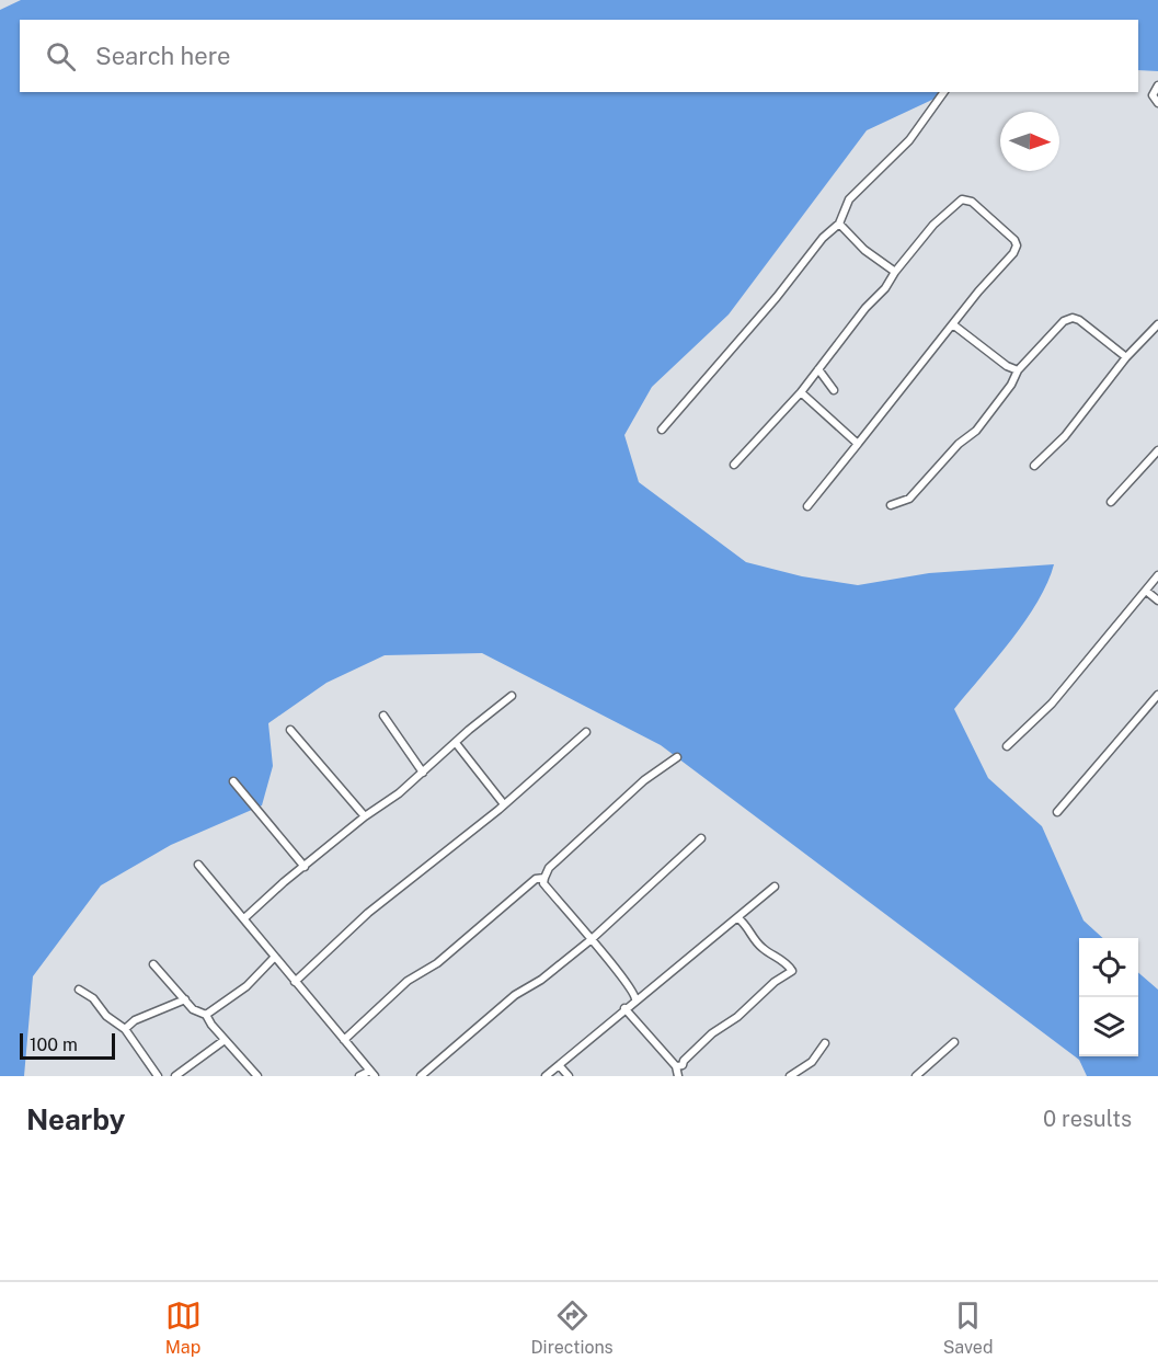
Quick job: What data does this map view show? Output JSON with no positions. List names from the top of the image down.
{
  "scale_bar": "100 m",
  "north": "right",
  "page": {
    "search": "Search here",
    "scale": "100 m",
    "heading": ["Nearby", "0 results"],
    "nav": ["Map", "Directions", "Saved"]
  }
}
